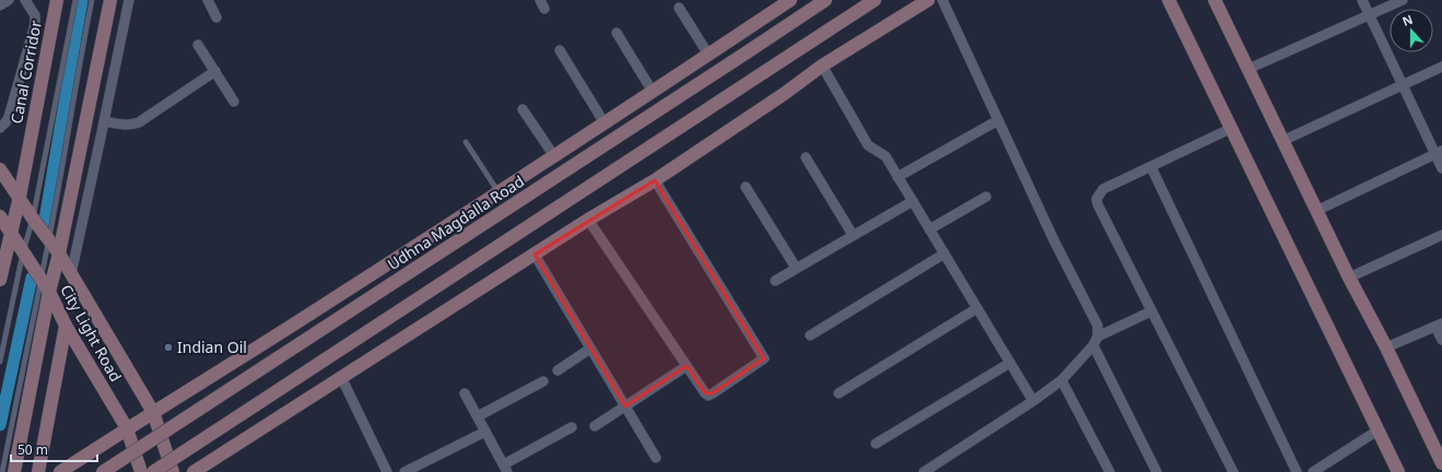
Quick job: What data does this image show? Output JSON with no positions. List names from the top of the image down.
{
  "streets": {
    "street": ["Canal Corridor", "Udhna Magdalla Road", "City Light Road"]
  },
  "crossings": [
    ["Canal Corridor", "City Light Road"]
  ],
  "places": ["Indian Oil"],
  "scale_bar": "50 m",
  "north": "top"
}
